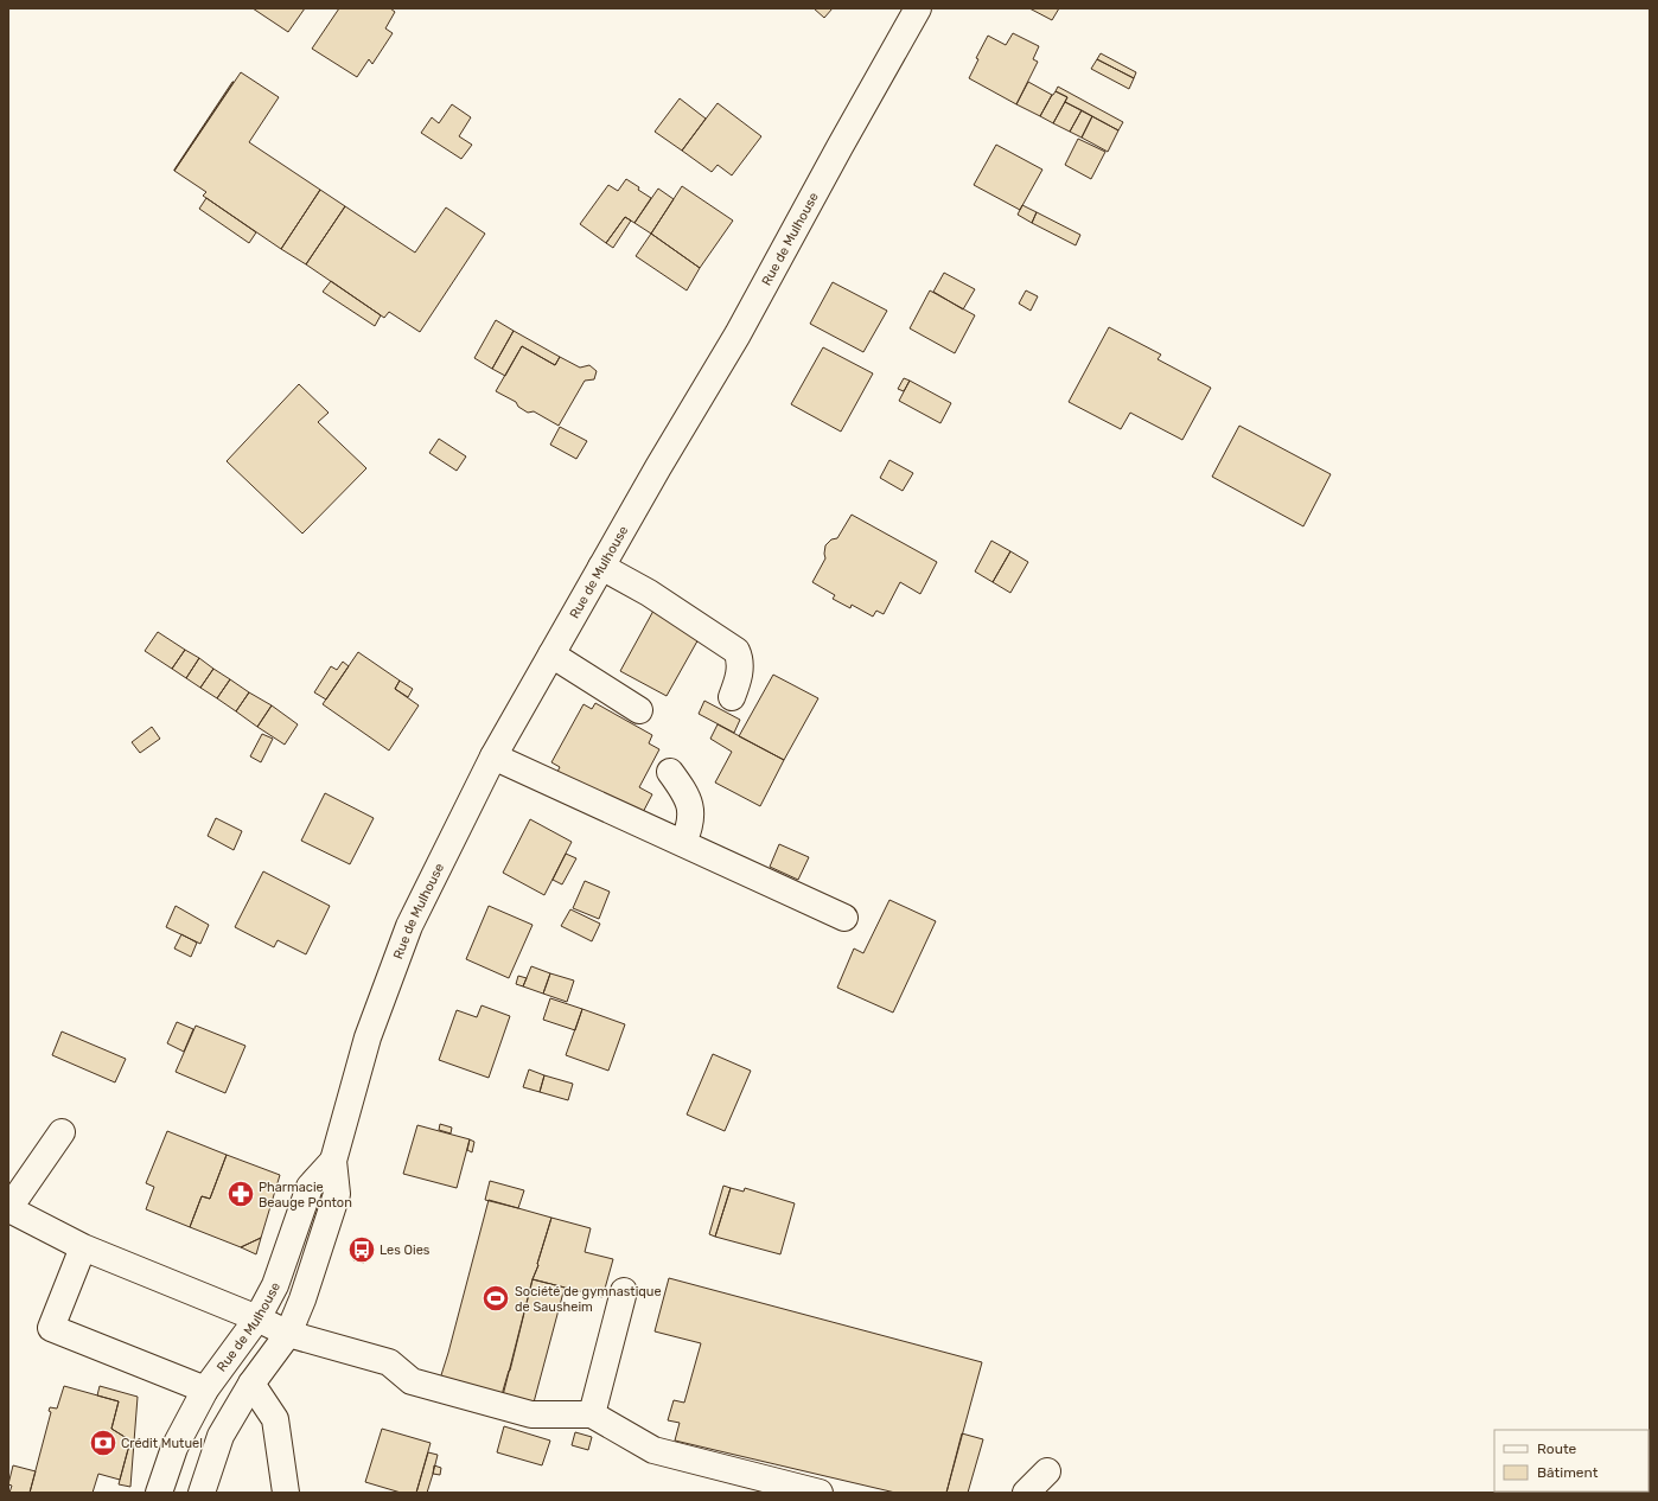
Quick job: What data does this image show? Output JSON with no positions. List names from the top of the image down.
{
  "streets": {
    "main road": ["Rue de Mulhouse"]
  },
  "places": {
    "pharmacy": ["Pharmacie Beauge Ponton"],
    "bus stop": ["Les Oies"],
    "sports": ["Société de gymnastique de Sausheim"],
    "bank": ["Crédit Mutuel"]
  },
  "legend": ["Route", "Bâtiment"]
}
